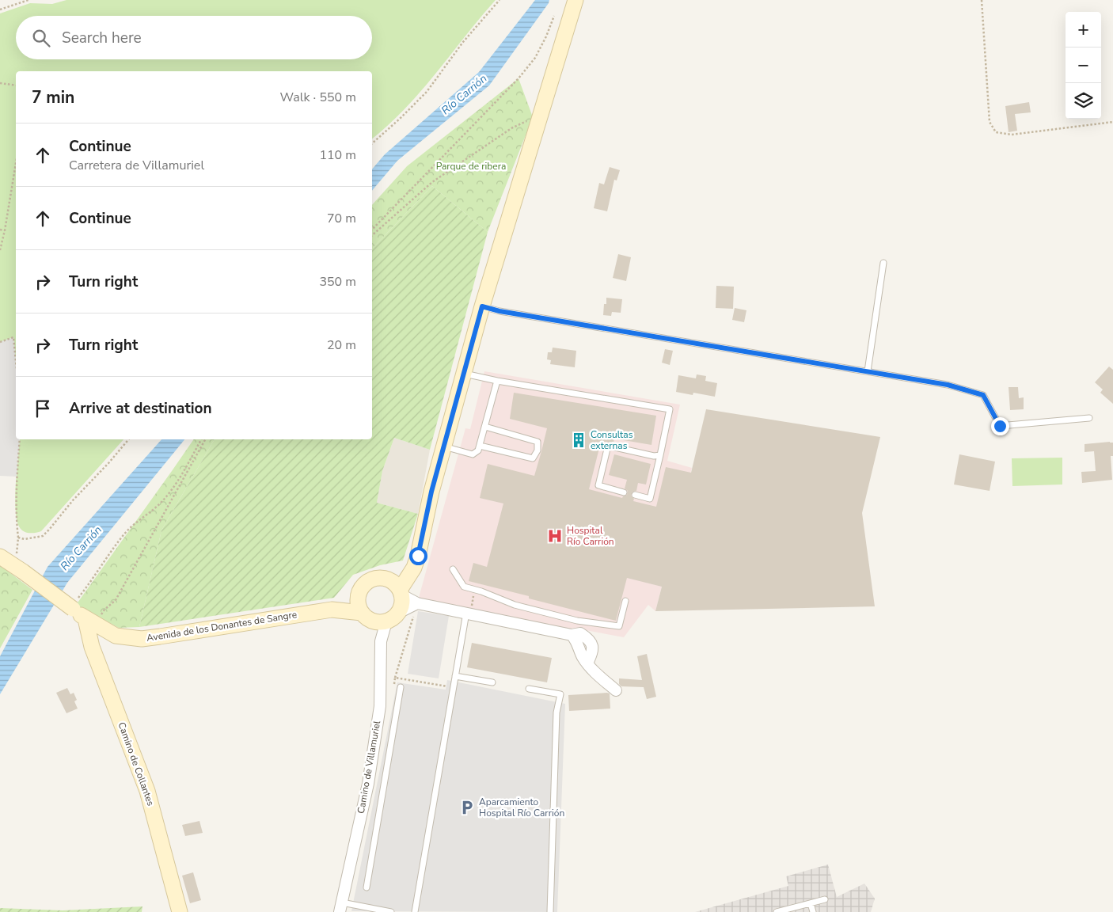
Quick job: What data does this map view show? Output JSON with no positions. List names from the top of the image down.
{
  "streets": {
    "main road": ["Avenida de los Donantes de Sangre", "Camino de Collantes"],
    "street": ["Camino de Villamuriel"]
  },
  "crossings": [
    ["Avenida de los Donantes de Sangre", "Camino de Collantes"],
    ["Avenida de los Donantes de Sangre", "Camino de Villamuriel"]
  ],
  "water": ["Río Carrión"],
  "parks": ["Parque de ribera"],
  "places": {
    "building": ["Consultas externas"],
    "hospital": ["Hospital Río Carrión"],
    "parking": ["Aparcamiento Hospital Río Carrión"]
  },
  "page": {
    "map_buttons": ["+", "−"],
    "search": "Search here",
    "heading": ["7 min", "Walk · 550 m"],
    "list": [
      ["Continue", "Carretera de Villamuriel", "110 m"],
      ["Continue", "70 m"],
      ["Turn right", "350 m"],
      ["Turn right", "20 m"],
      "Arrive at destination"
    ]
  }
}
